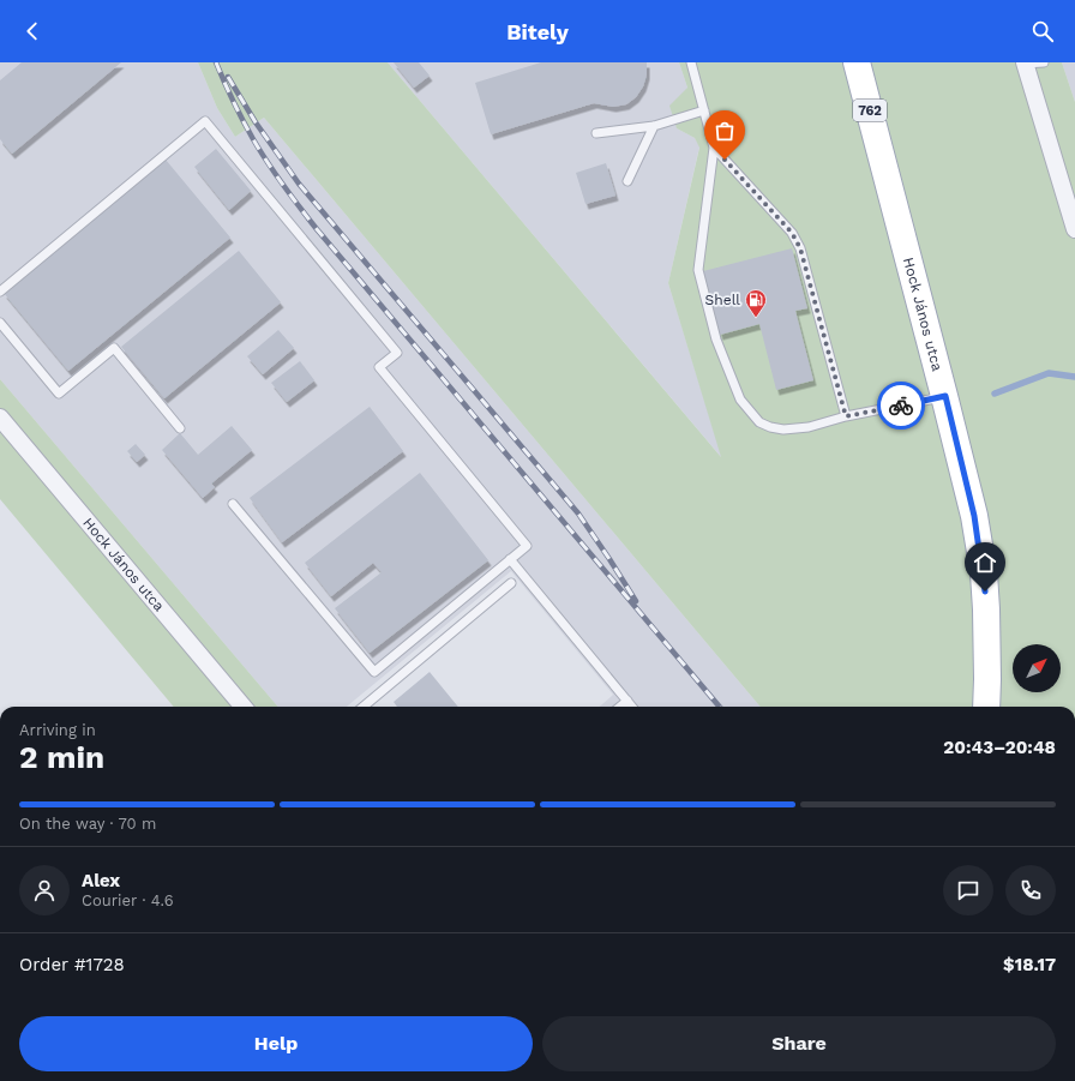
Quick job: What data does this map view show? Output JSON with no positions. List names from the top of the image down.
{
  "streets": {
    "main road": ["762", "Hock János utca"]
  },
  "places": {
    "fuel station": ["Shell"]
  },
  "north": "top right",
  "page": {
    "header": "Bitely",
    "heading": ["2 min", "Arriving in", "20:43–20:48"],
    "panel": [
      "Alex",
      "Courier · 4.6",
      "Order #1728",
      "$18.17"
    ],
    "bar": "On the way · 70 m",
    "buttons": ["Help", "Share"]
  }
}
